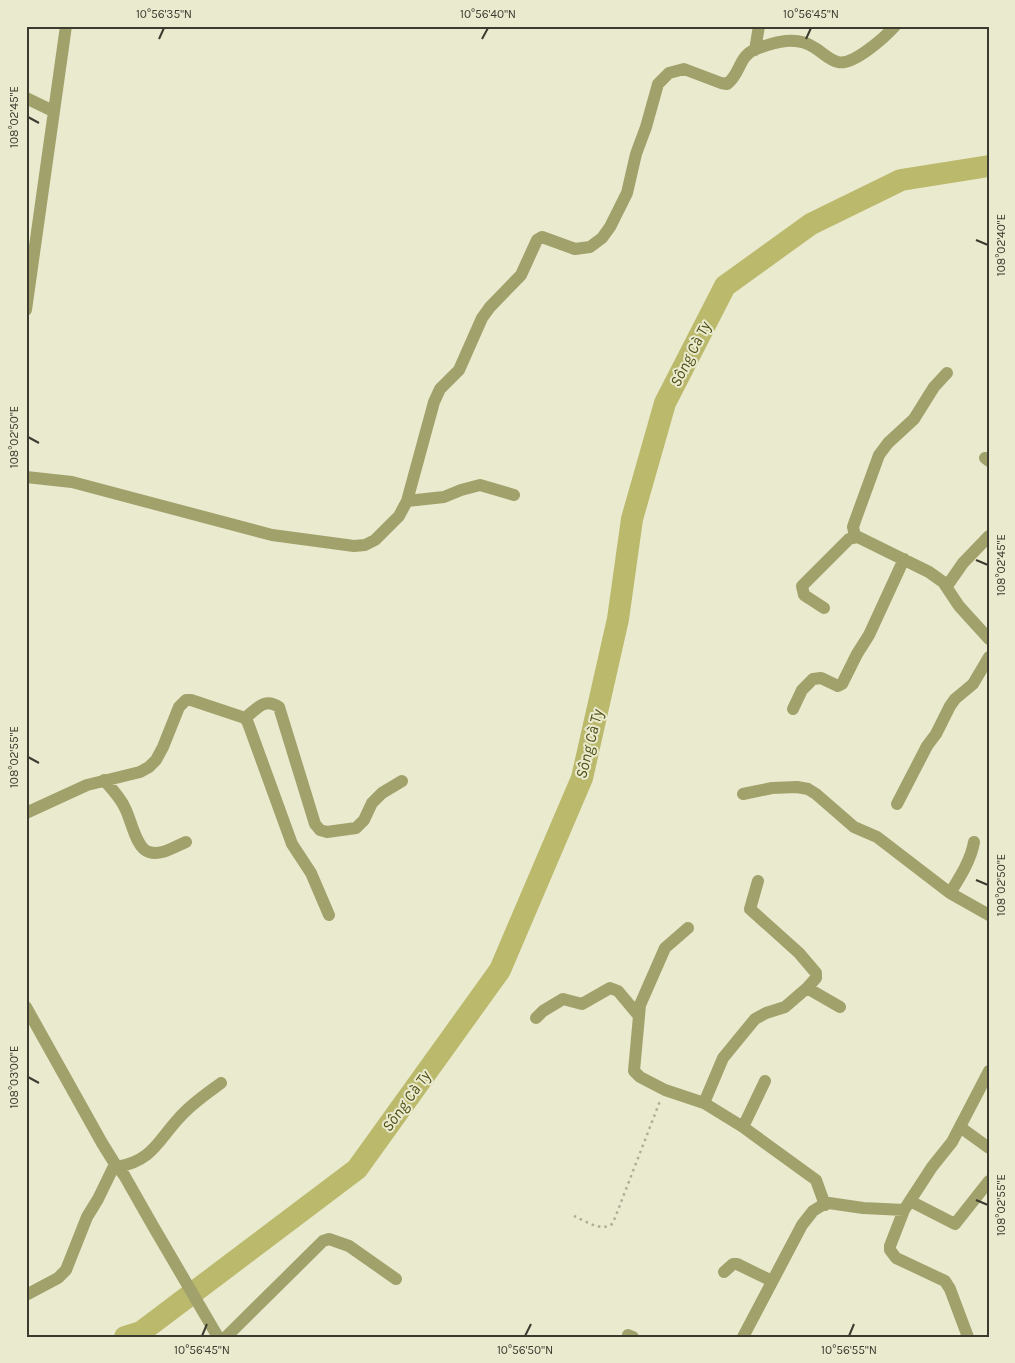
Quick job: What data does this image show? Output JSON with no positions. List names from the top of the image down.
{
  "water": ["Sông Cà Ty"],
  "coordinates": [
    "10°56'35\"N",
    "10°56'40\"N",
    "10°56'45\"N",
    "108°02'45\"E",
    "108°02'40\"E",
    "108°02'50\"E",
    "108°02'55\"E",
    "108°03'00\"E",
    "10°56'50\"N",
    "10°56'55\"N"
  ]
}
